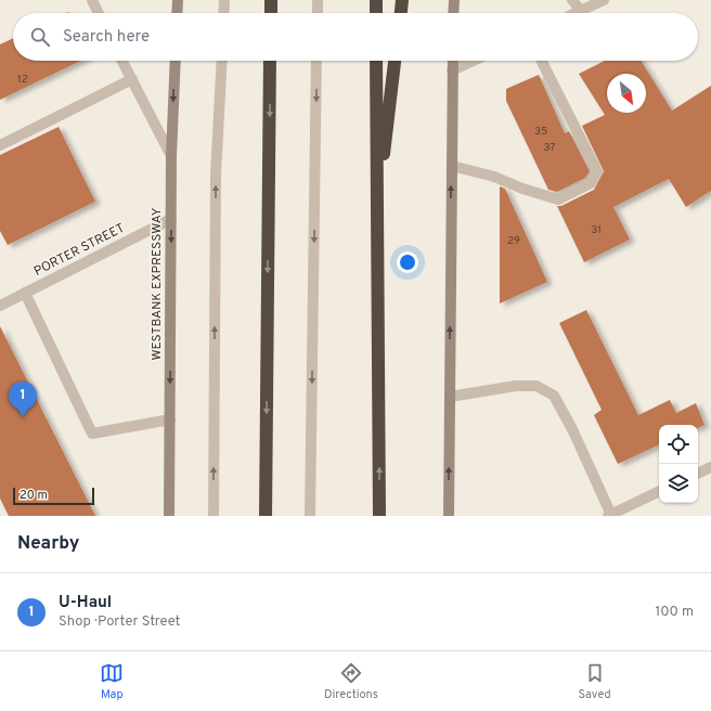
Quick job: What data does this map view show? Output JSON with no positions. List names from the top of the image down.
{
  "streets": {
    "main road": ["WESTBANK EXPRESSWAY"],
    "street": ["PORTER STREET"]
  },
  "crossings": [
    ["PORTER STREET", "WESTBANK EXPRESSWAY"]
  ],
  "one_way": ["WESTBANK EXPRESSWAY"],
  "house_numbers": [
    "12",
    "35",
    "37",
    "31",
    "29"
  ],
  "scale_bar": "20 m",
  "north": "bottom right",
  "page": {
    "search": "Search here",
    "pins": "1",
    "scale": "20 m",
    "heading": "Nearby",
    "list": [
      {
        "mark": "1",
        "name": "U-Haul",
        "note": "Shop · Porter Street",
        "value": "100 m"
      }
    ],
    "nav": ["Map", "Directions", "Saved"]
  }
}
